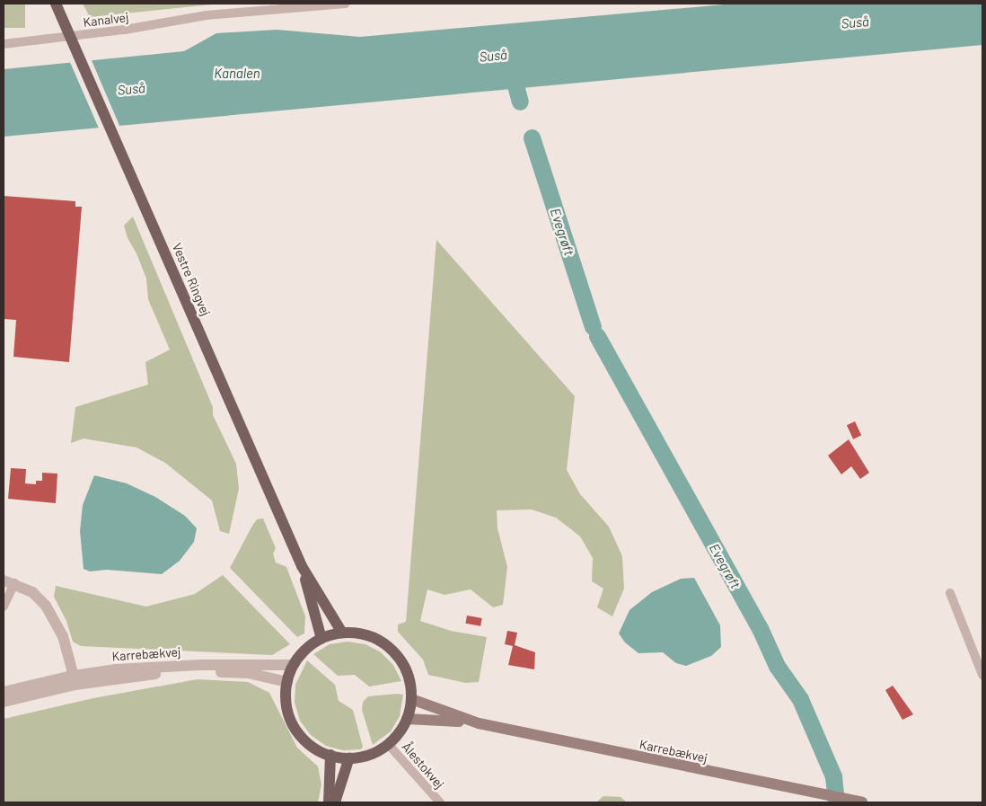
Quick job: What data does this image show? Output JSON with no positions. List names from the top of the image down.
{
  "streets": {
    "main road": ["Vestre Ringvej", "Karrebækvej"],
    "street": ["Kanalvej", "Ålestokvej"]
  },
  "crossings": [
    ["Vestre Ringvej", "Karrebækvej"],
    ["Vestre Ringvej", "Ålestokvej"],
    ["Karrebækvej", "Ålestokvej"]
  ],
  "water": ["Suså", "Kanalen", "Evegrøft"]
}
